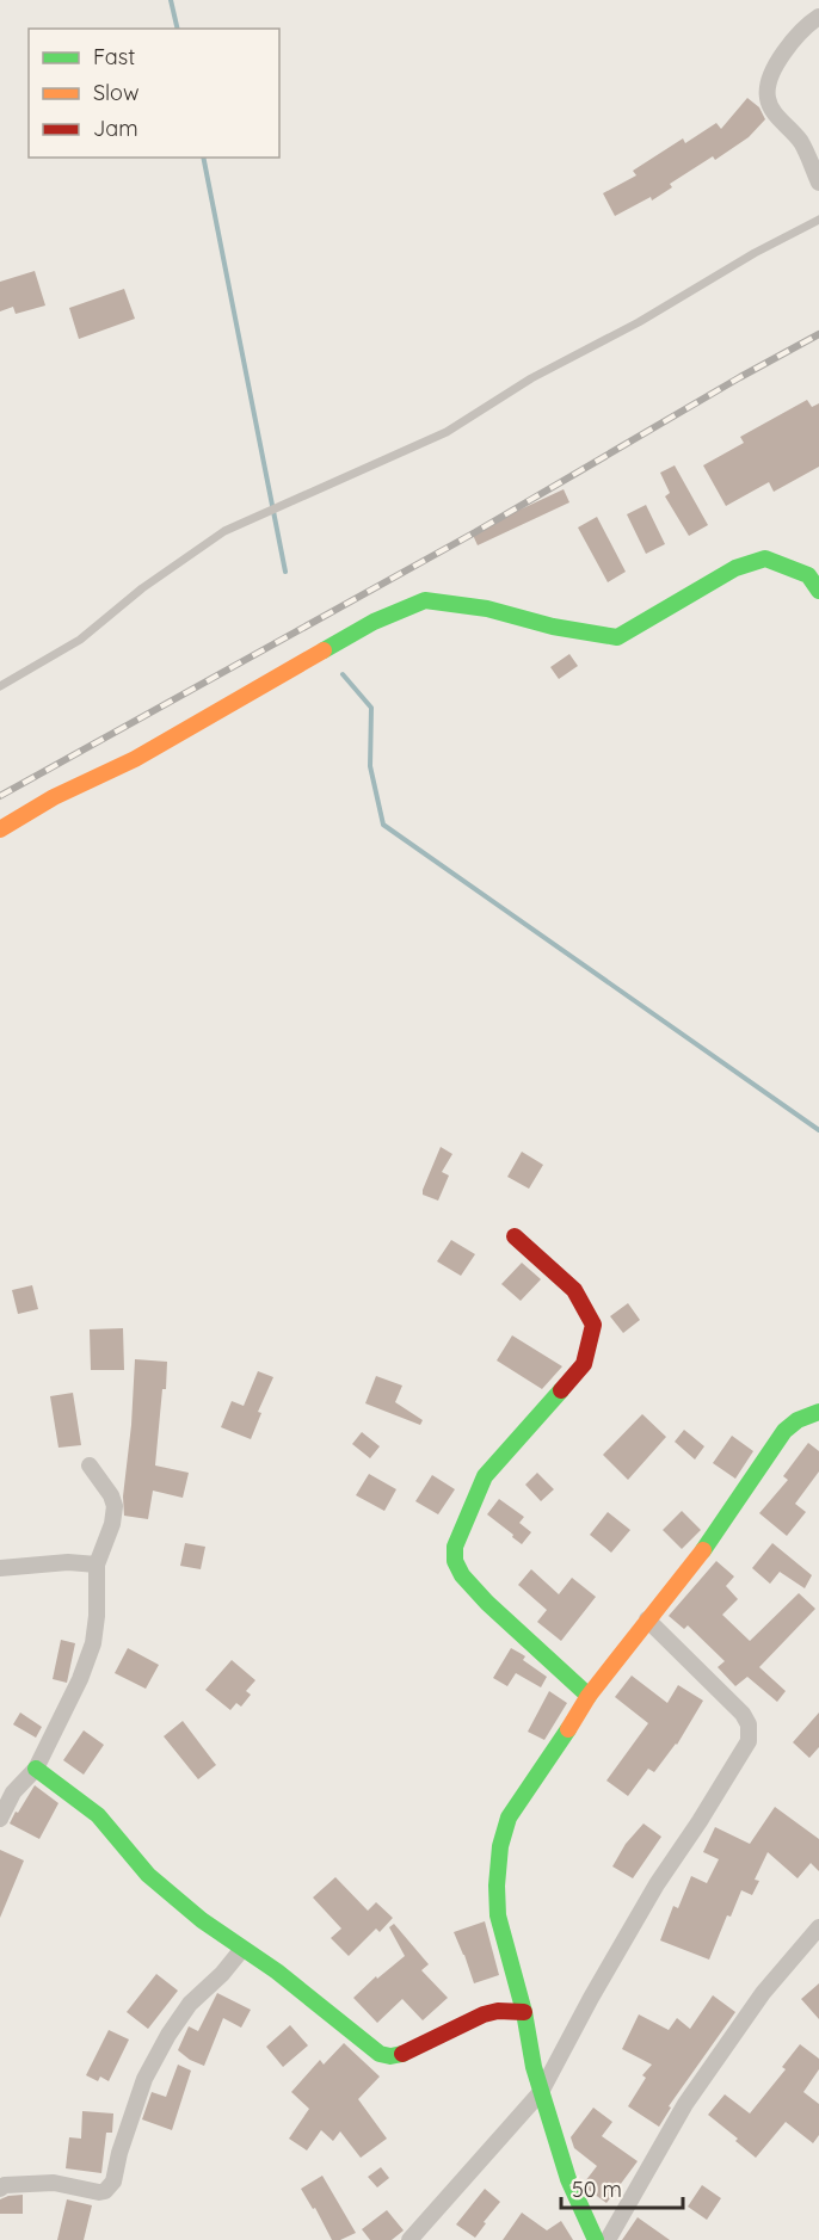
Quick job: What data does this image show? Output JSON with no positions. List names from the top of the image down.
{
  "legend": ["Fast", "Slow", "Jam"],
  "scale_bar": "50 m"
}
